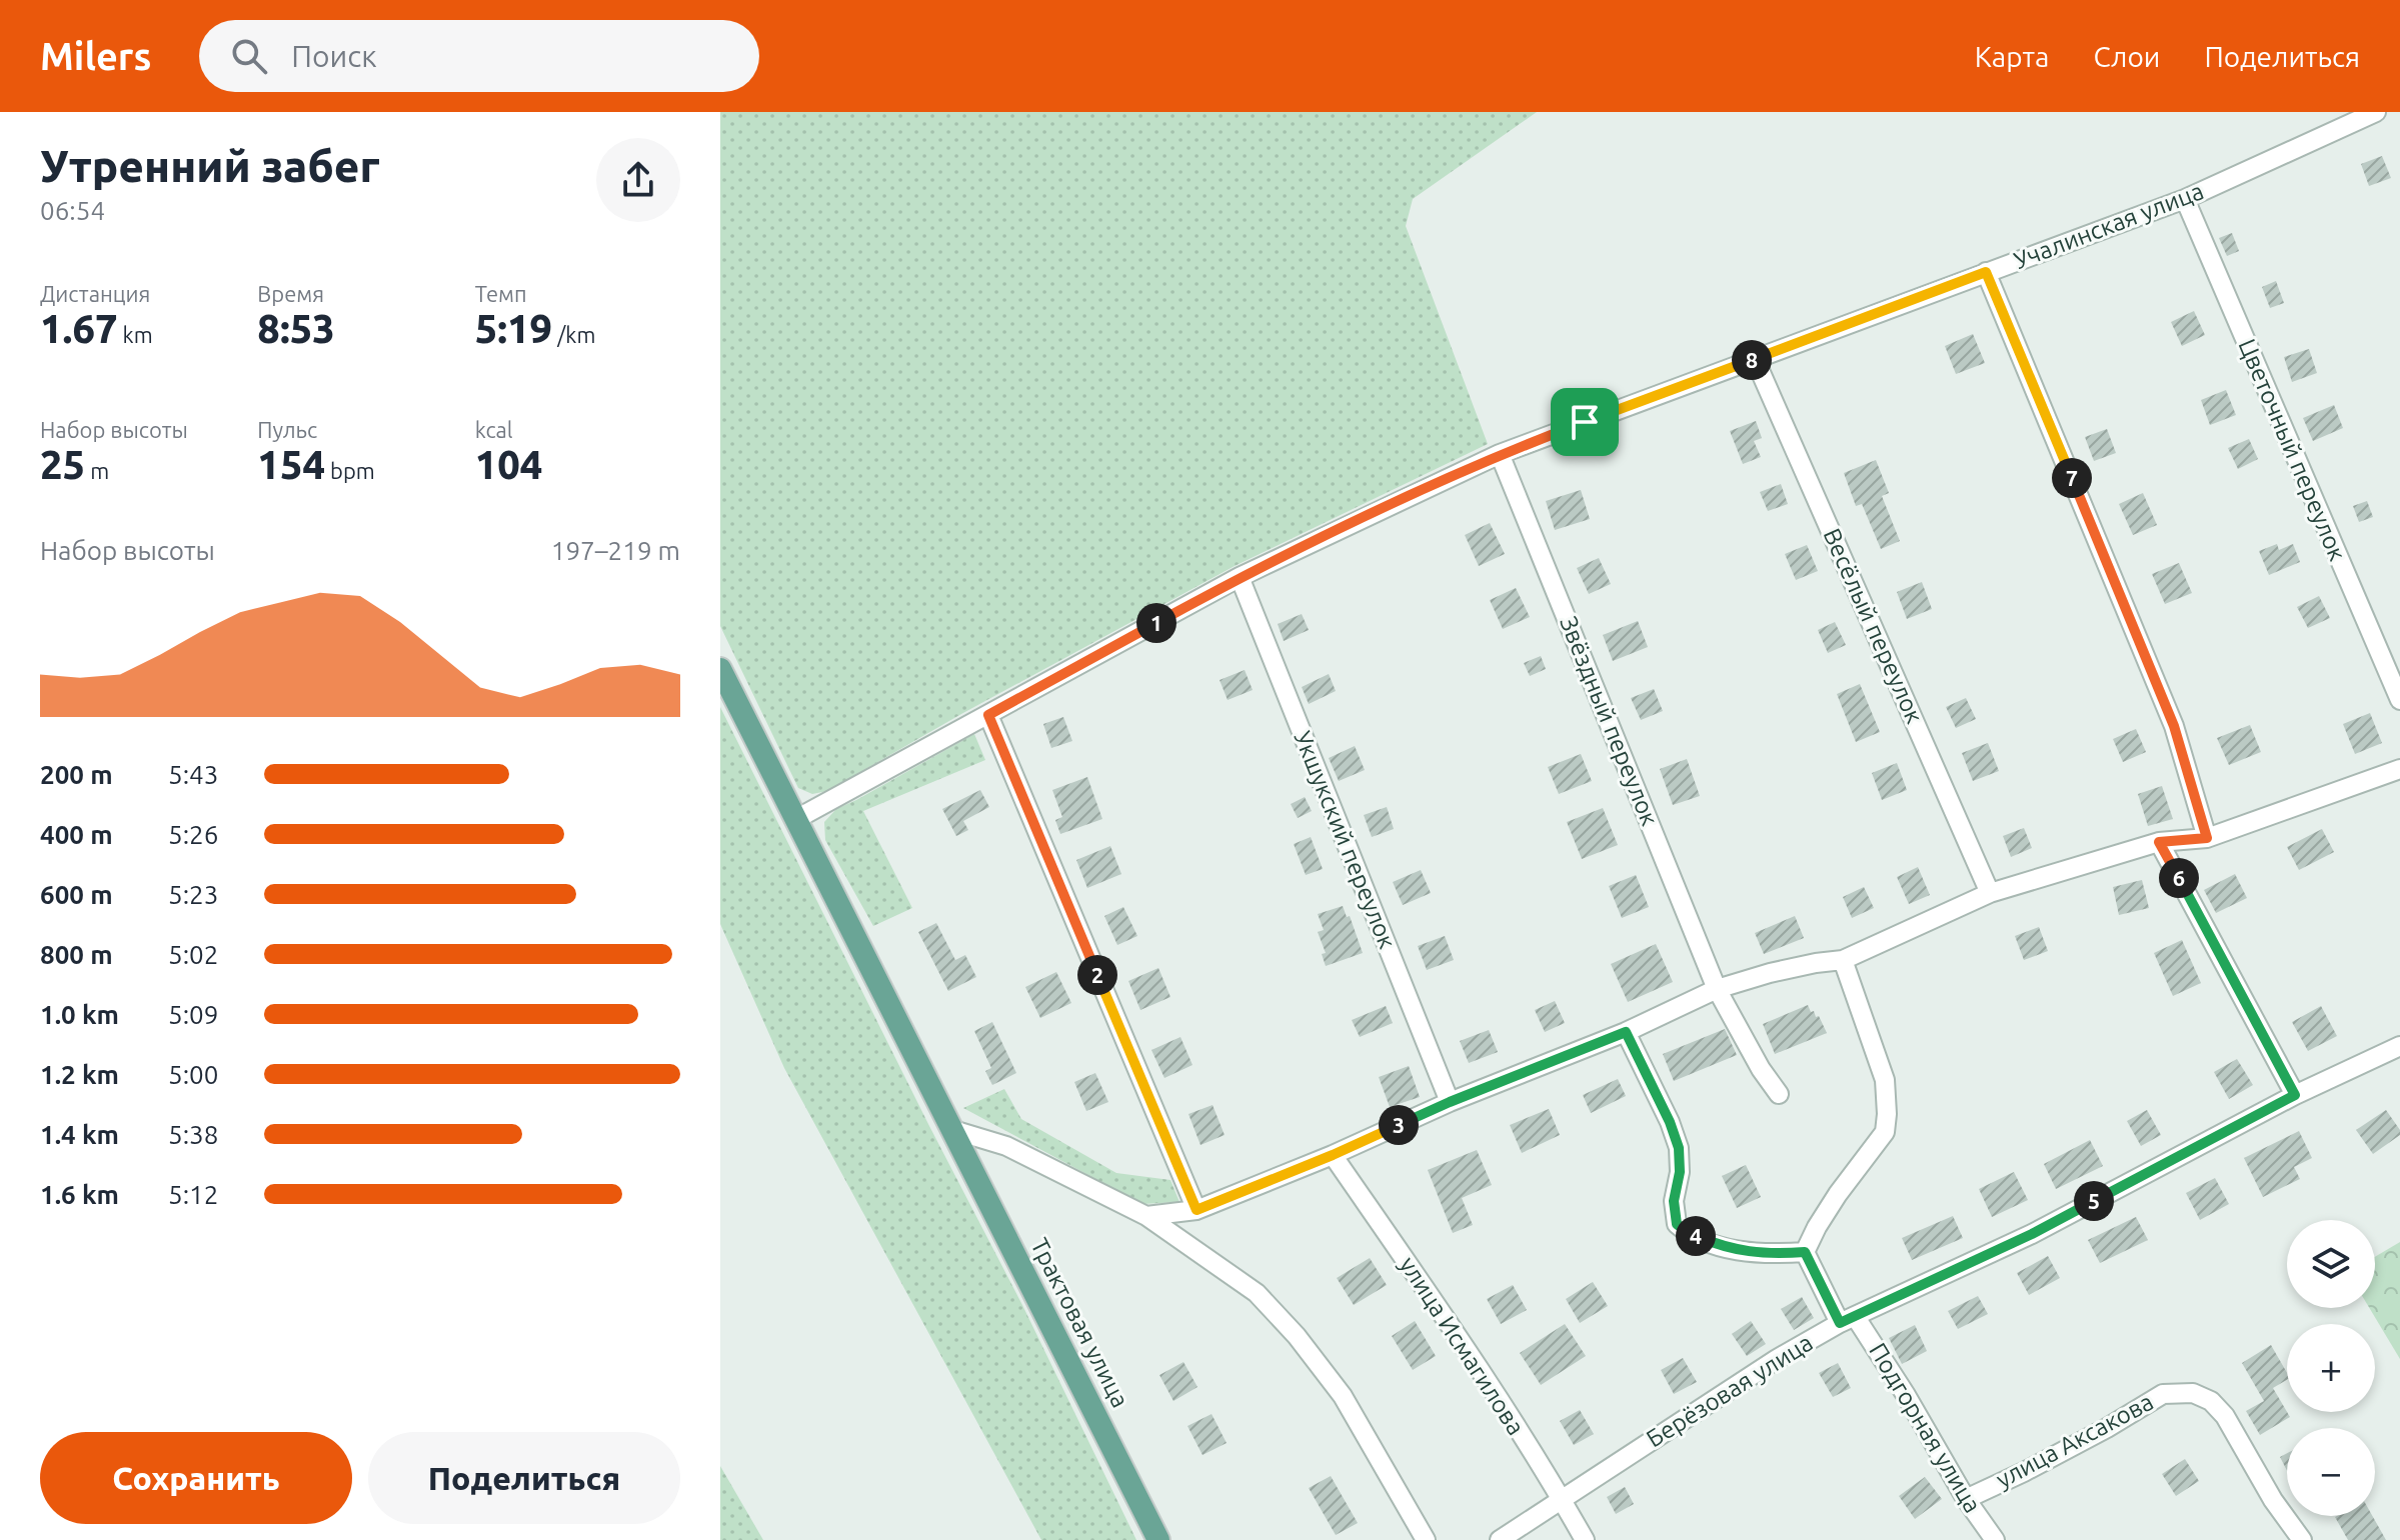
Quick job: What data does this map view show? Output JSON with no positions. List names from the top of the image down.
{
  "streets": {
    "main road": ["Трактовая улица"],
    "street": [
      "Учалинская улица",
      "Цветочный переулок",
      "Весёлый переулок",
      "Звёздный переулок",
      "Укшукский переулок",
      "улица Исмагилова",
      "Берёзовая улица",
      "Подгорная улица",
      "улица Аксакова"
    ]
  },
  "crossings": [
    ["Учалинская улица", "Цветочный переулок"],
    ["Учалинская улица", "Весёлый переулок"],
    ["Учалинская улица", "Звёздный переулок"],
    ["Учалинская улица", "Укшукский переулок"],
    ["Учалинская улица", "Трактовая улица"],
    ["улица Исмагилова", "Берёзовая улица"],
    ["Берёзовая улица", "Подгорная улица"],
    ["Подгорная улица", "улица Аксакова"]
  ],
  "page": {
    "header": "Milers",
    "search": "Поиск",
    "nav": ["Карта", "Слои", "Поделиться"],
    "heading": ["Утренний забег", "06:54"],
    "stats": [
      ["Дистанция", "1.67 km"],
      ["Время", "8:53"],
      ["Темп", "5:19 /km"],
      ["Набор высоты", "25 m"],
      ["Пульс", "154 bpm"],
      ["kcal", "104"]
    ],
    "pins": [
      "8",
      "7",
      "1",
      "6",
      "2",
      "3",
      "5",
      "4"
    ],
    "chart": ["Набор высоты", "197–219 m"],
    "list": [
      {
        "name": "200 m",
        "note": "5:43"
      },
      {
        "name": "400 m",
        "note": "5:26"
      },
      {
        "name": "600 m",
        "note": "5:23"
      },
      {
        "name": "800 m",
        "note": "5:02"
      },
      {
        "name": "1.0 km",
        "note": "5:09"
      },
      {
        "name": "1.2 km",
        "note": "5:00"
      },
      {
        "name": "1.4 km",
        "note": "5:38"
      },
      {
        "name": "1.6 km",
        "note": "5:12"
      }
    ],
    "map_buttons": ["+", "−"],
    "buttons": ["Сохранить", "Поделиться"]
  }
}
